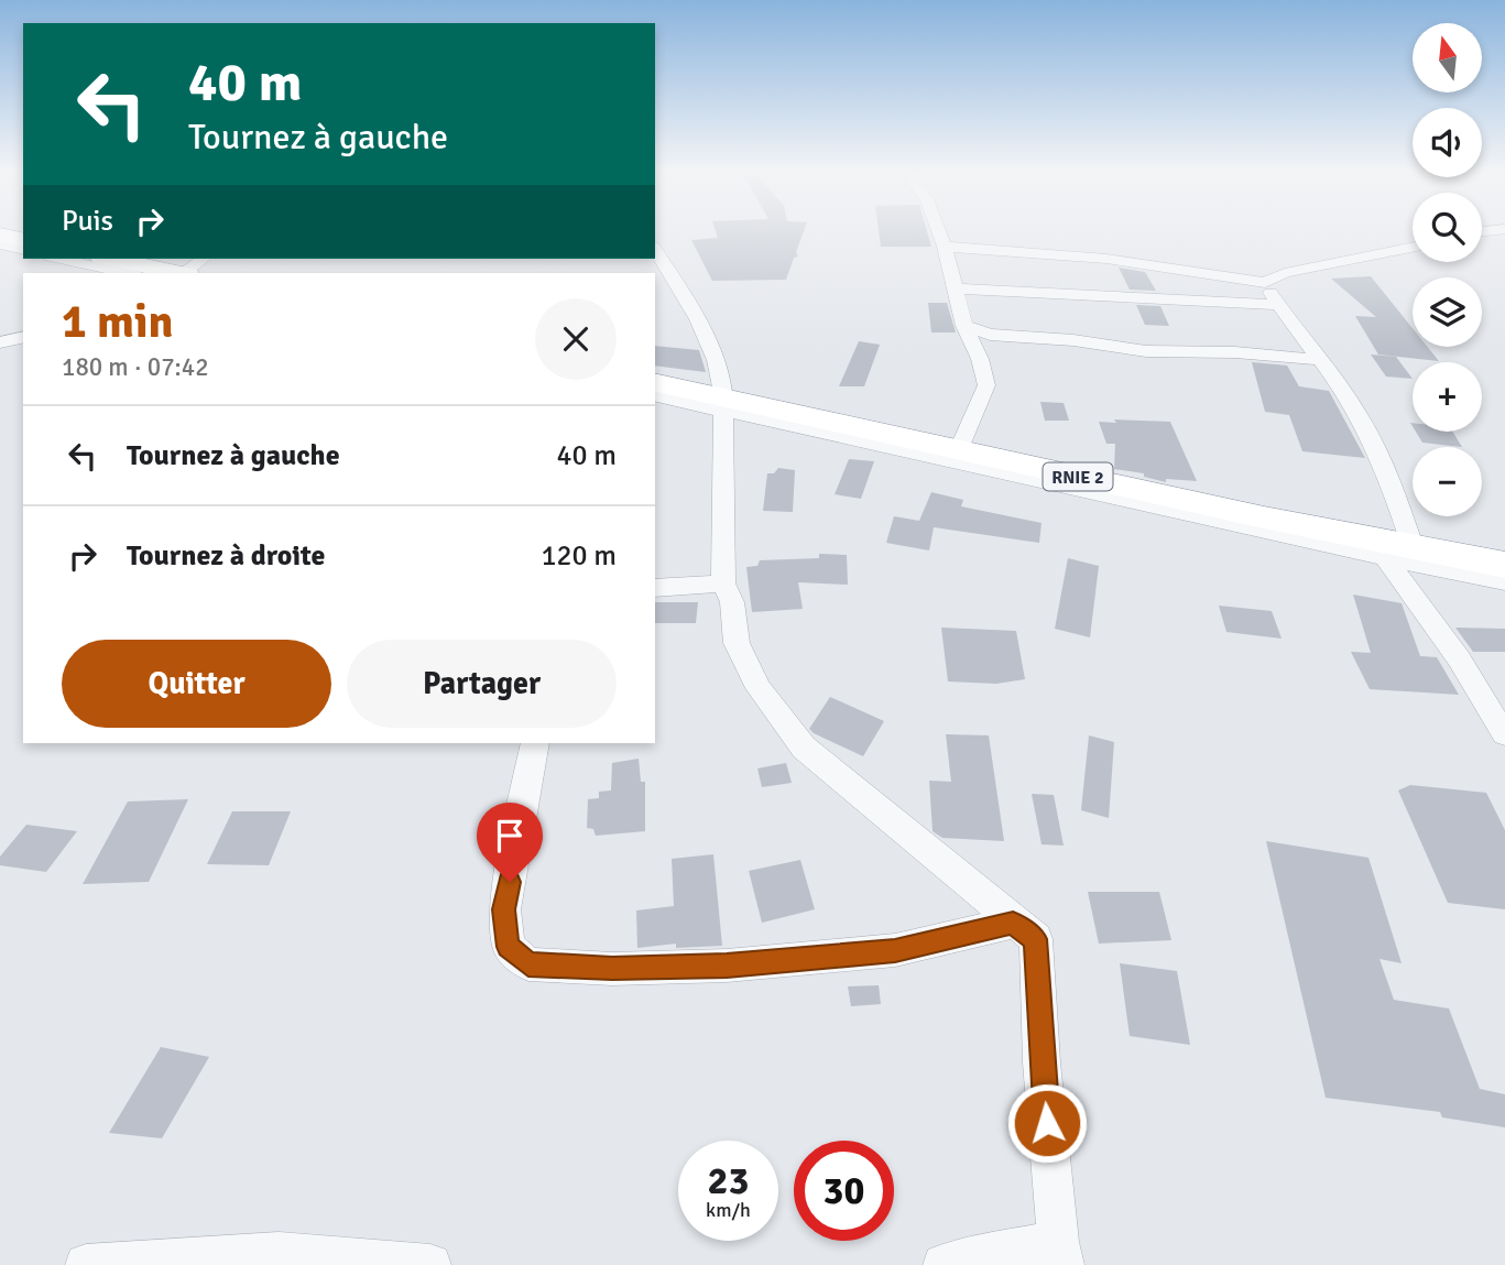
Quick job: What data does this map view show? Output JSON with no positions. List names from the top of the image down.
{
  "streets": {
    "highway": ["RNIE 2"]
  },
  "north": "top",
  "page": {
    "map_buttons": ["+", "−"],
    "turn": ["40 m", "Tournez à gauche"],
    "then": "Puis",
    "heading": ["1 min", "180 m · 07:42"],
    "list": [
      {
        "name": "Tournez à gauche",
        "value": "40 m"
      },
      {
        "name": "Tournez à droite",
        "value": "120 m"
      }
    ],
    "buttons": ["Quitter", "Partager"],
    "speed": "23 km/h",
    "limit": "30"
  }
}
